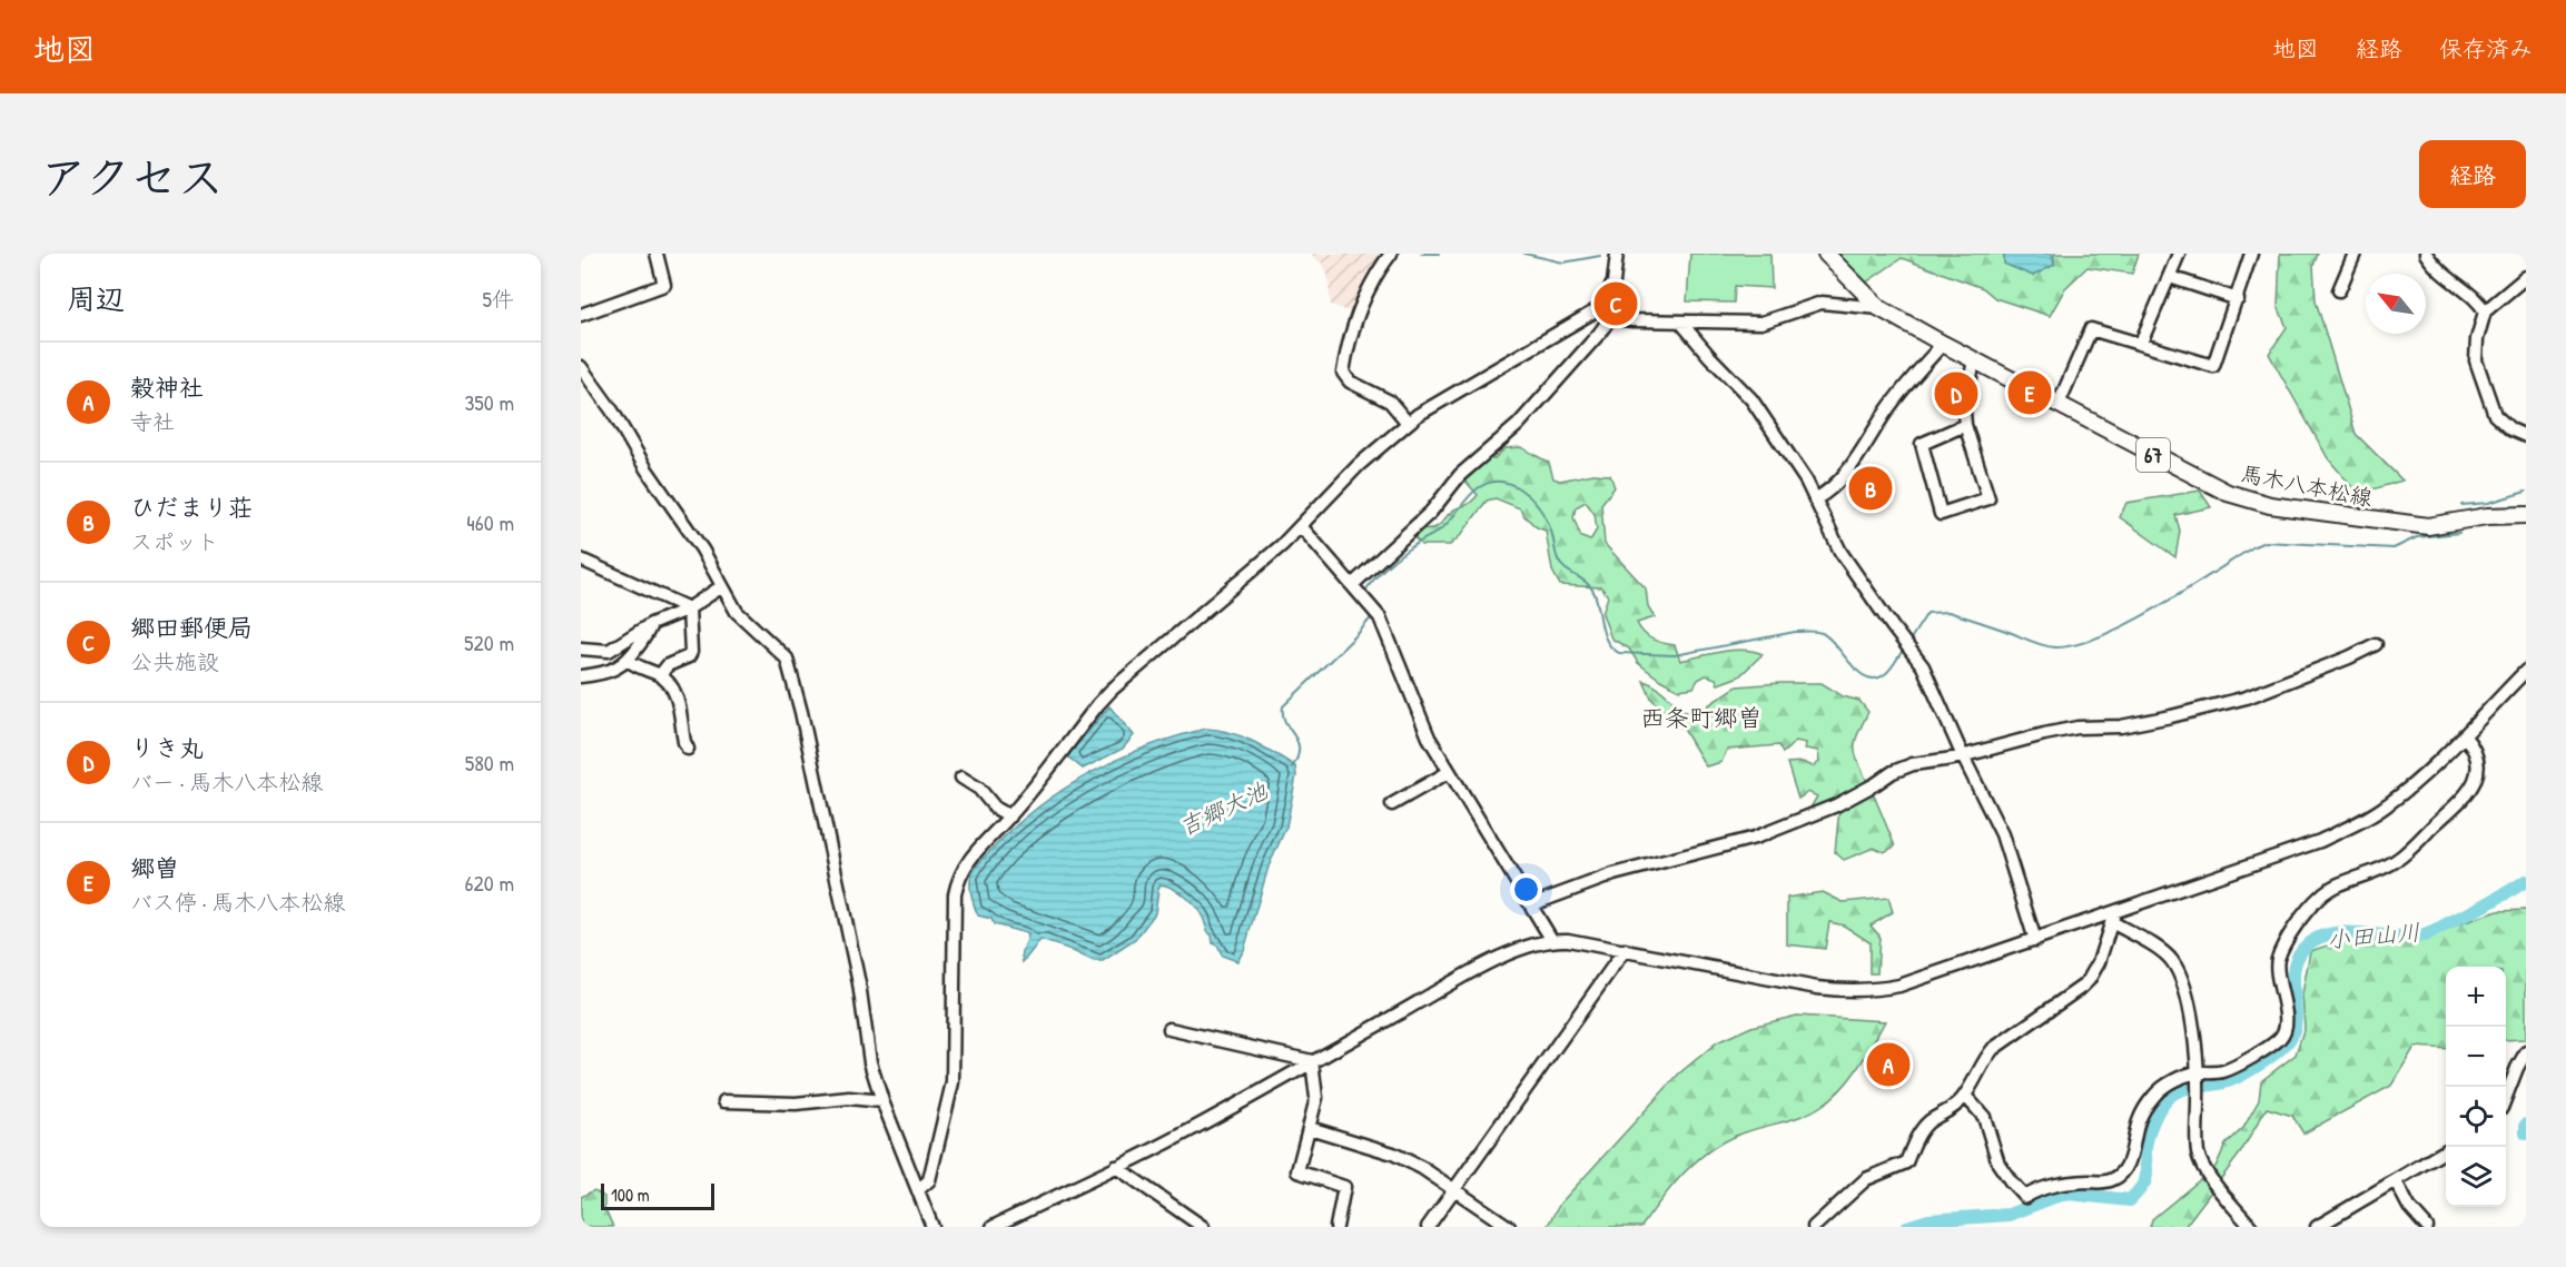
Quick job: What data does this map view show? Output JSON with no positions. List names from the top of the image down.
{
  "streets": {
    "main road": ["67", "馬木八本松線"]
  },
  "districts": ["西条町郷曽"],
  "water": ["吉郷大池", "小田山川"],
  "scale_bar": "100 m",
  "north": "top left",
  "page": {
    "header": "地図",
    "nav": ["地図", "経路", "保存済み"],
    "title": "アクセス",
    "buttons": "経路",
    "heading": ["周辺", "5件"],
    "pins": [
      "C",
      "E",
      "D",
      "B",
      "A"
    ],
    "list": [
      {
        "mark": "A",
        "name": "穀神社",
        "note": "寺社",
        "value": "350 m"
      },
      {
        "mark": "B",
        "name": "ひだまり荘",
        "note": "スポット",
        "value": "460 m"
      },
      {
        "mark": "C",
        "name": "郷田郵便局",
        "note": "公共施設",
        "value": "520 m"
      },
      {
        "mark": "D",
        "name": "りき丸",
        "note": "バー · 馬木八本松線",
        "value": "580 m"
      },
      {
        "mark": "E",
        "name": "郷曽",
        "note": "バス停 · 馬木八本松線",
        "value": "620 m"
      }
    ],
    "map_buttons": ["+", "−"],
    "scale": "100 m"
  }
}
